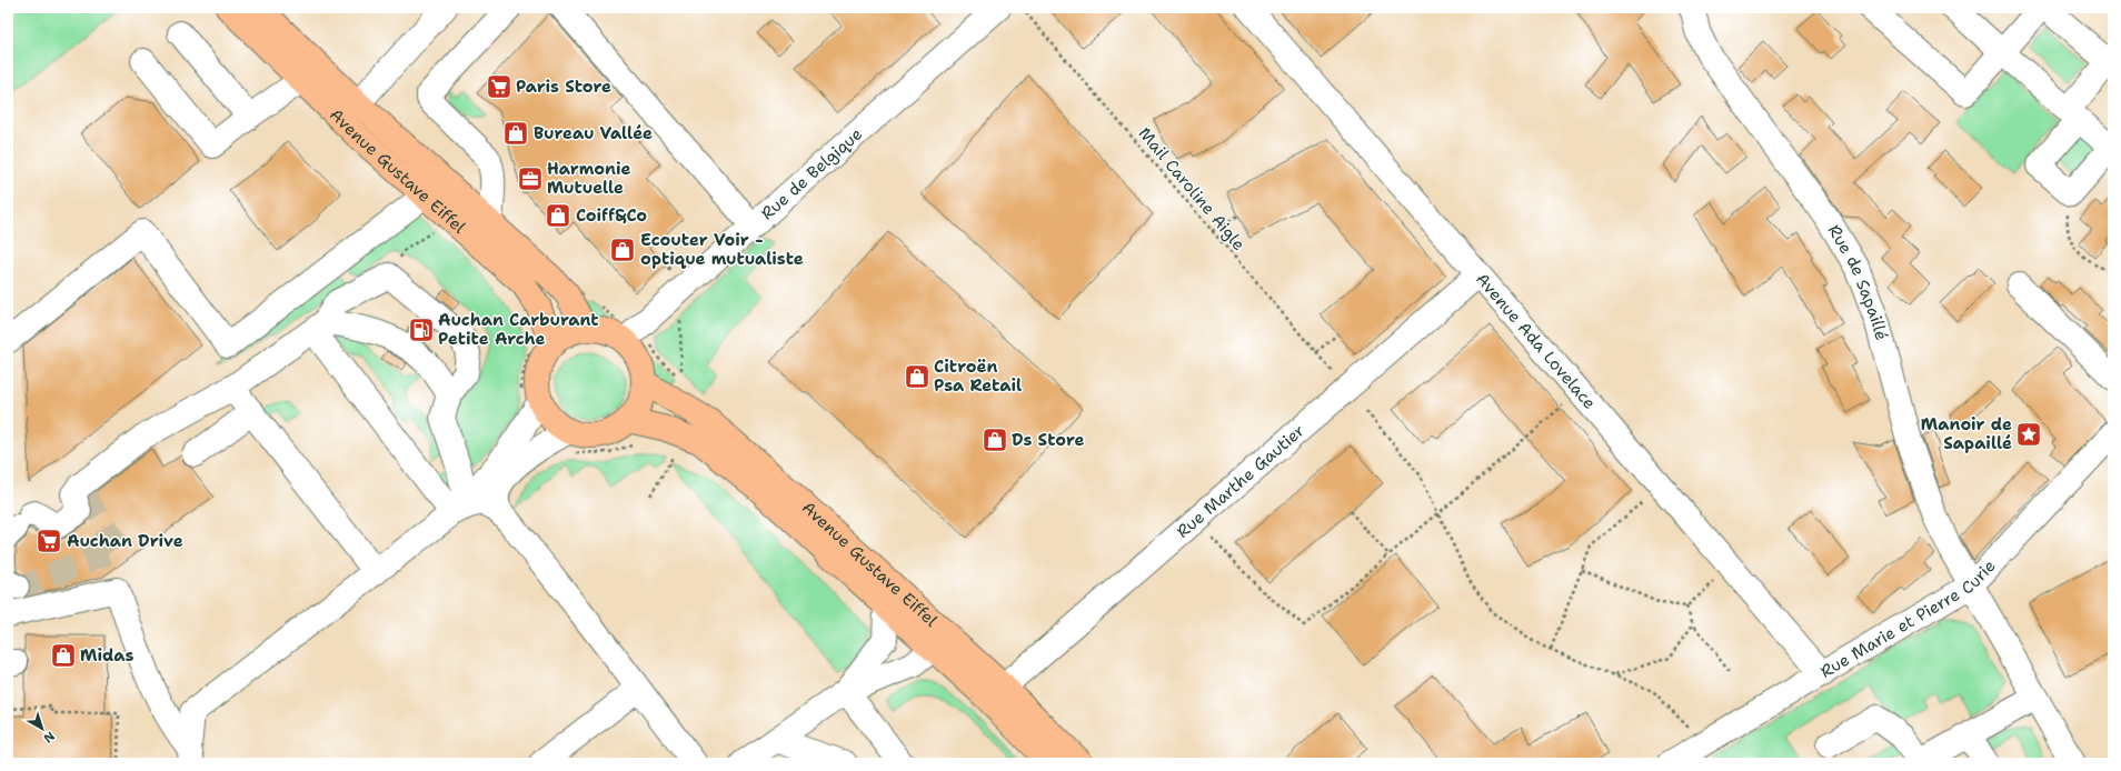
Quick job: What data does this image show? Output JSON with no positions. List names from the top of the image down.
{
  "streets": {
    "main road": ["Avenue Gustave Eiffel"],
    "street": [
      "Rue de Belgique",
      "Rue de Sapaillé",
      "Avenue Ada Lovelace",
      "Rue Marthe Gautier",
      "Rue Marie et Pierre Curie"
    ],
    "path": ["Mail Caroline Aigle"]
  },
  "crossings": [
    ["Avenue Gustave Eiffel", "Rue de Belgique"],
    ["Avenue Gustave Eiffel", "Rue Marthe Gautier"],
    ["Rue de Belgique", "Mail Caroline Aigle"],
    ["Rue de Sapaillé", "Rue Marie et Pierre Curie"],
    ["Avenue Ada Lovelace", "Rue Marthe Gautier"],
    ["Avenue Ada Lovelace", "Rue Marie et Pierre Curie"]
  ],
  "places": {
    "supermarket": ["Paris Store", "Auchan Drive"],
    "shop": [
      "Bureau Vallée",
      "Coiff&Co",
      "Ecouter Voir - optique mutualiste",
      "Citroën Psa Retail",
      "Ds Store",
      "Midas"
    ],
    "office": ["Harmonie Mutuelle"],
    "fuel station": ["Auchan Carburant Petite Arche"],
    "place": ["Manoir de Sapaillé"]
  },
  "north": "bottom right"
}
